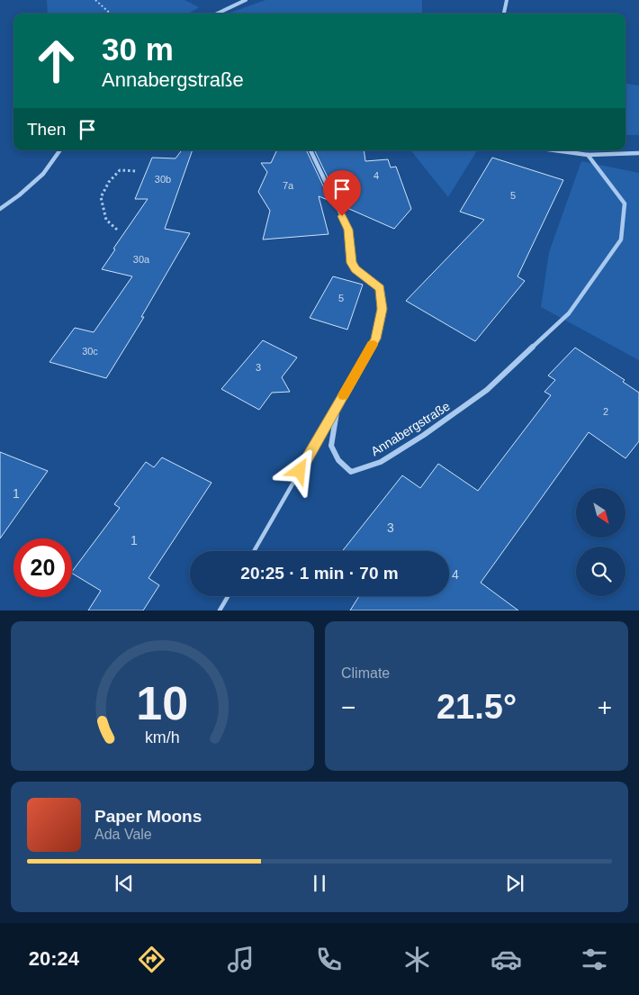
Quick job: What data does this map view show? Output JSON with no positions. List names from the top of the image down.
{
  "streets": {
    "street": ["Annabergstraße"]
  },
  "house_numbers": [
    "4",
    "30b",
    "7a",
    "5",
    "30a",
    "5",
    "30c",
    "3",
    "2",
    "1",
    "3",
    "1",
    "4"
  ],
  "north": "bottom right",
  "page": {
    "turn": ["30 m", "Annabergstraße"],
    "then": "Then",
    "limit": "20",
    "trip": "20:25 · 1 min · 70 m",
    "tile": "Climate",
    "heat": ["−", "21.5°", "+"],
    "song": ["Paper Moons", "Ada Vale"],
    "tabs": "20:24",
    "gauge": ["10", "km/h"]
  }
}
